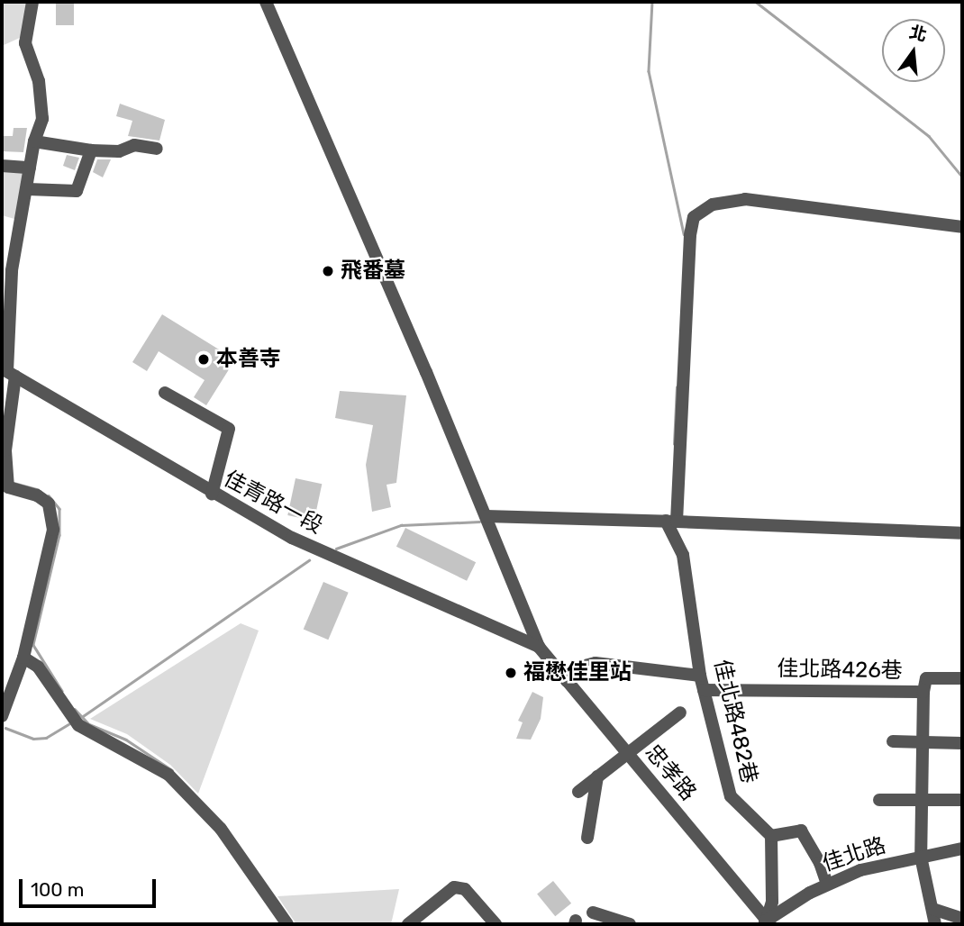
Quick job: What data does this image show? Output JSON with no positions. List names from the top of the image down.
{
  "streets": {
    "street": [
      "佳青路一段",
      "佳北路426巷",
      "佳北路482巷",
      "忠孝路",
      "佳北路"
    ]
  },
  "crossings": [
    ["佳青路一段", "忠孝路"],
    ["佳北路426巷", "佳北路482巷"],
    ["佳北路426巷", "佳北路"],
    ["忠孝路", "佳北路"]
  ],
  "places": ["飛番墓", "本善寺", "福懋佳里站"],
  "scale_bar": "100 m",
  "north": "top"
}
